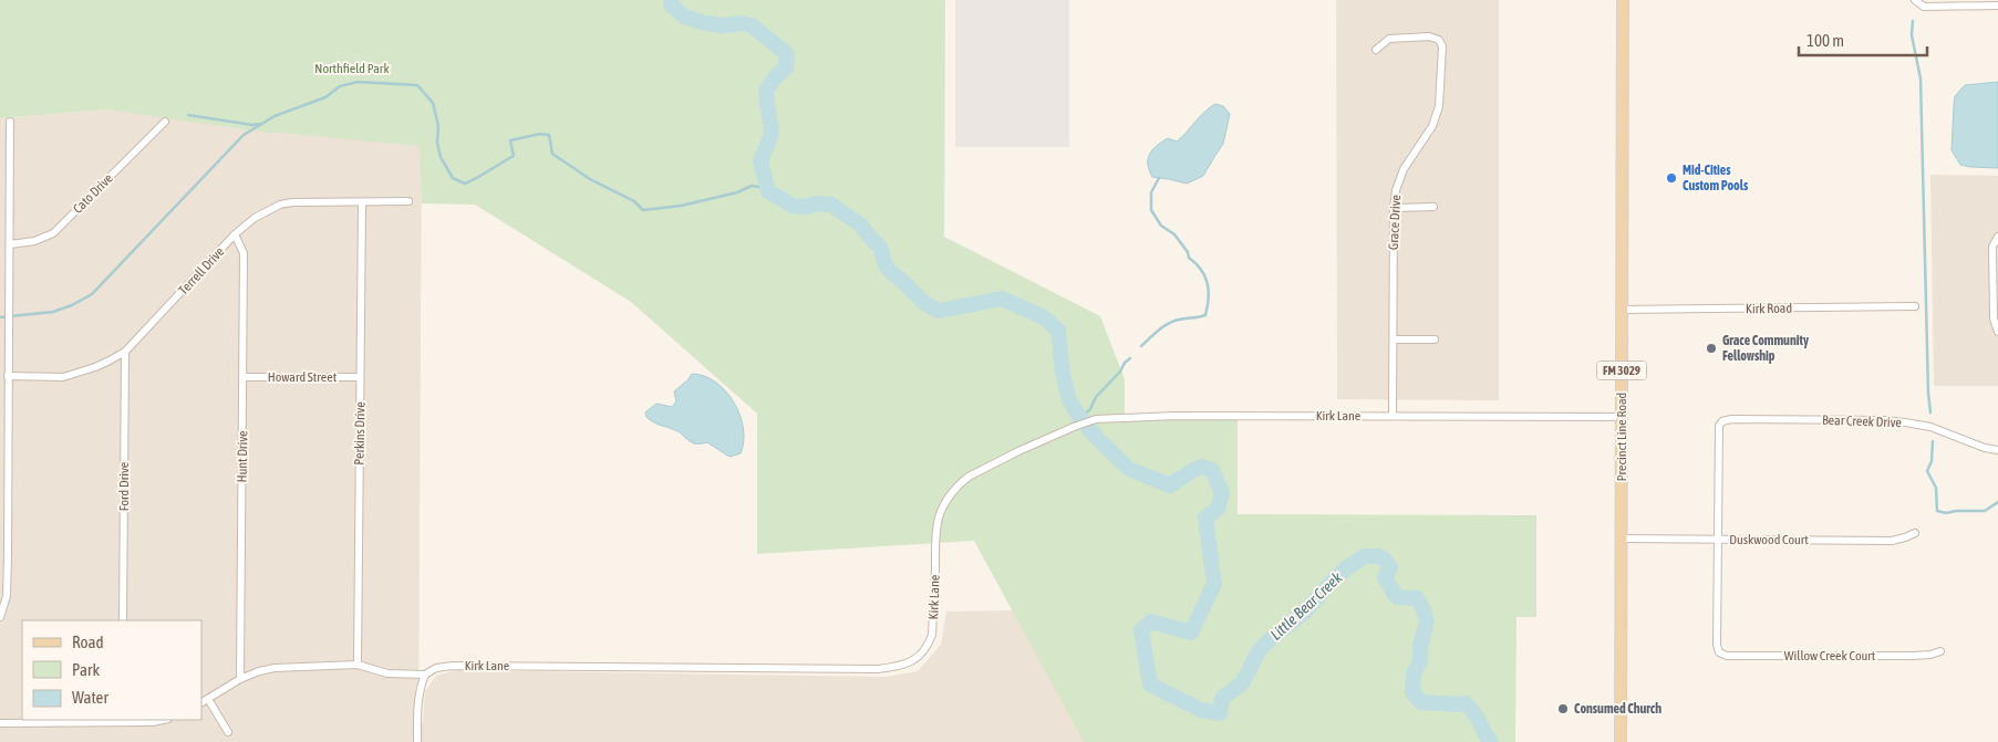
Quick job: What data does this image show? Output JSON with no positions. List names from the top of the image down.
{
  "streets": {
    "main road": ["FM 3029", "Precinct Line Road"],
    "street": [
      "Cato Drive",
      "Grace Drive",
      "Terrell Drive",
      "Kirk Road",
      "Howard Street",
      "Kirk Lane",
      "Bear Creek Drive",
      "Perkins Drive",
      "Hunt Drive",
      "Ford Drive",
      "Duskwood Court",
      "Willow Creek Court"
    ]
  },
  "crossings": [
    ["Grace Drive", "Kirk Lane"],
    ["Terrell Drive", "Perkins Drive"],
    ["Terrell Drive", "Hunt Drive"],
    ["Terrell Drive", "Ford Drive"],
    ["Kirk Road", "Precinct Line Road"],
    ["Howard Street", "Perkins Drive"],
    ["Howard Street", "Hunt Drive"],
    ["Kirk Lane", "Perkins Drive"],
    ["Kirk Lane", "Precinct Line Road"],
    ["Kirk Lane", "Hunt Drive"],
    ["Bear Creek Drive", "Duskwood Court"],
    ["Bear Creek Drive", "Willow Creek Court"],
    ["Precinct Line Road", "Duskwood Court"],
    ["Duskwood Court", "Willow Creek Court"]
  ],
  "water": ["Little Bear Creek"],
  "parks": ["Northfield Park"],
  "places": ["Mid-Cities Custom Pools", "Grace Community Fellowship", "Consumed Church"],
  "legend": ["Road", "Park", "Water"],
  "scale_bar": "100 m"
}
